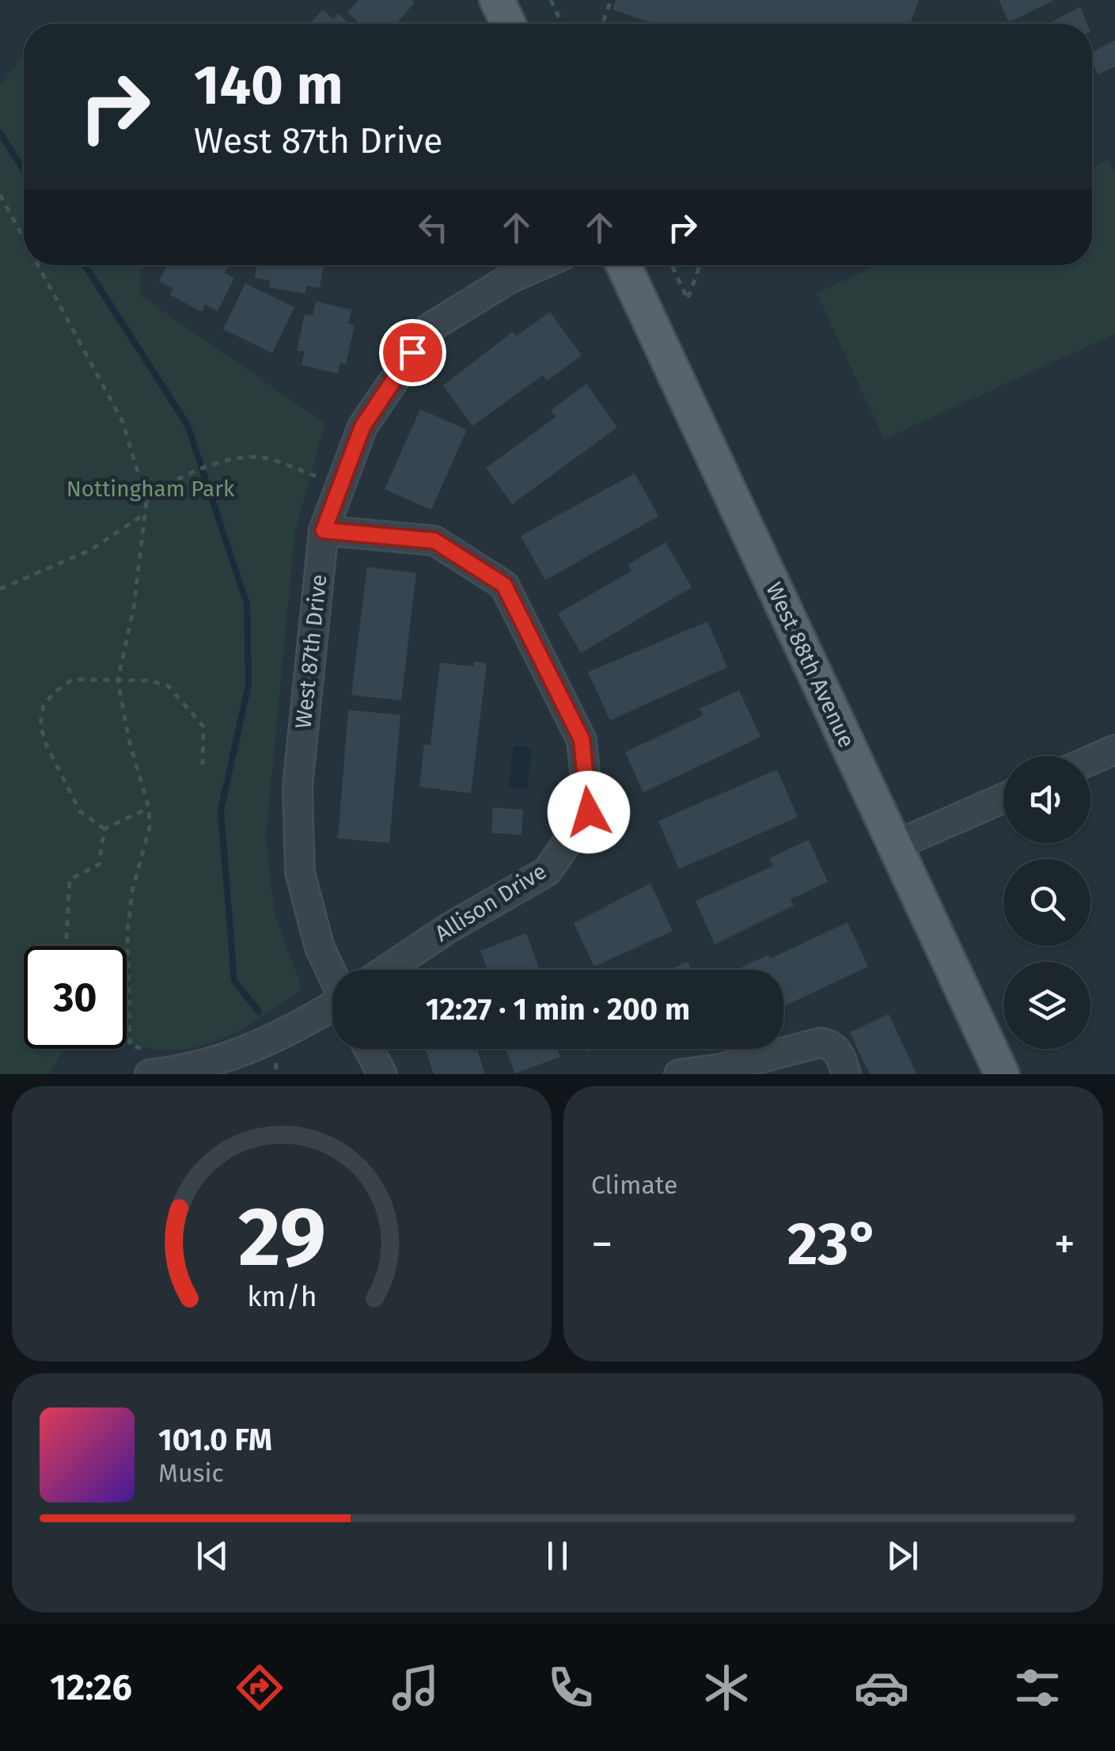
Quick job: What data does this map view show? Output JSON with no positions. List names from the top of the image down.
{
  "streets": {
    "main road": ["West 88th Avenue"],
    "street": ["West 87th Drive", "Allison Drive"]
  },
  "crossings": [
    ["West 87th Drive", "Allison Drive"]
  ],
  "parks": ["Nottingham Park"],
  "page": {
    "turn": ["140 m", "West 87th Drive"],
    "limit": "30",
    "trip": "12:27 · 1 min · 200 m",
    "tile": "Climate",
    "heat": ["−", "23°", "+"],
    "song": ["101.0 FM", "Music"],
    "tabs": "12:26",
    "gauge": ["29", "km/h"]
  }
}
